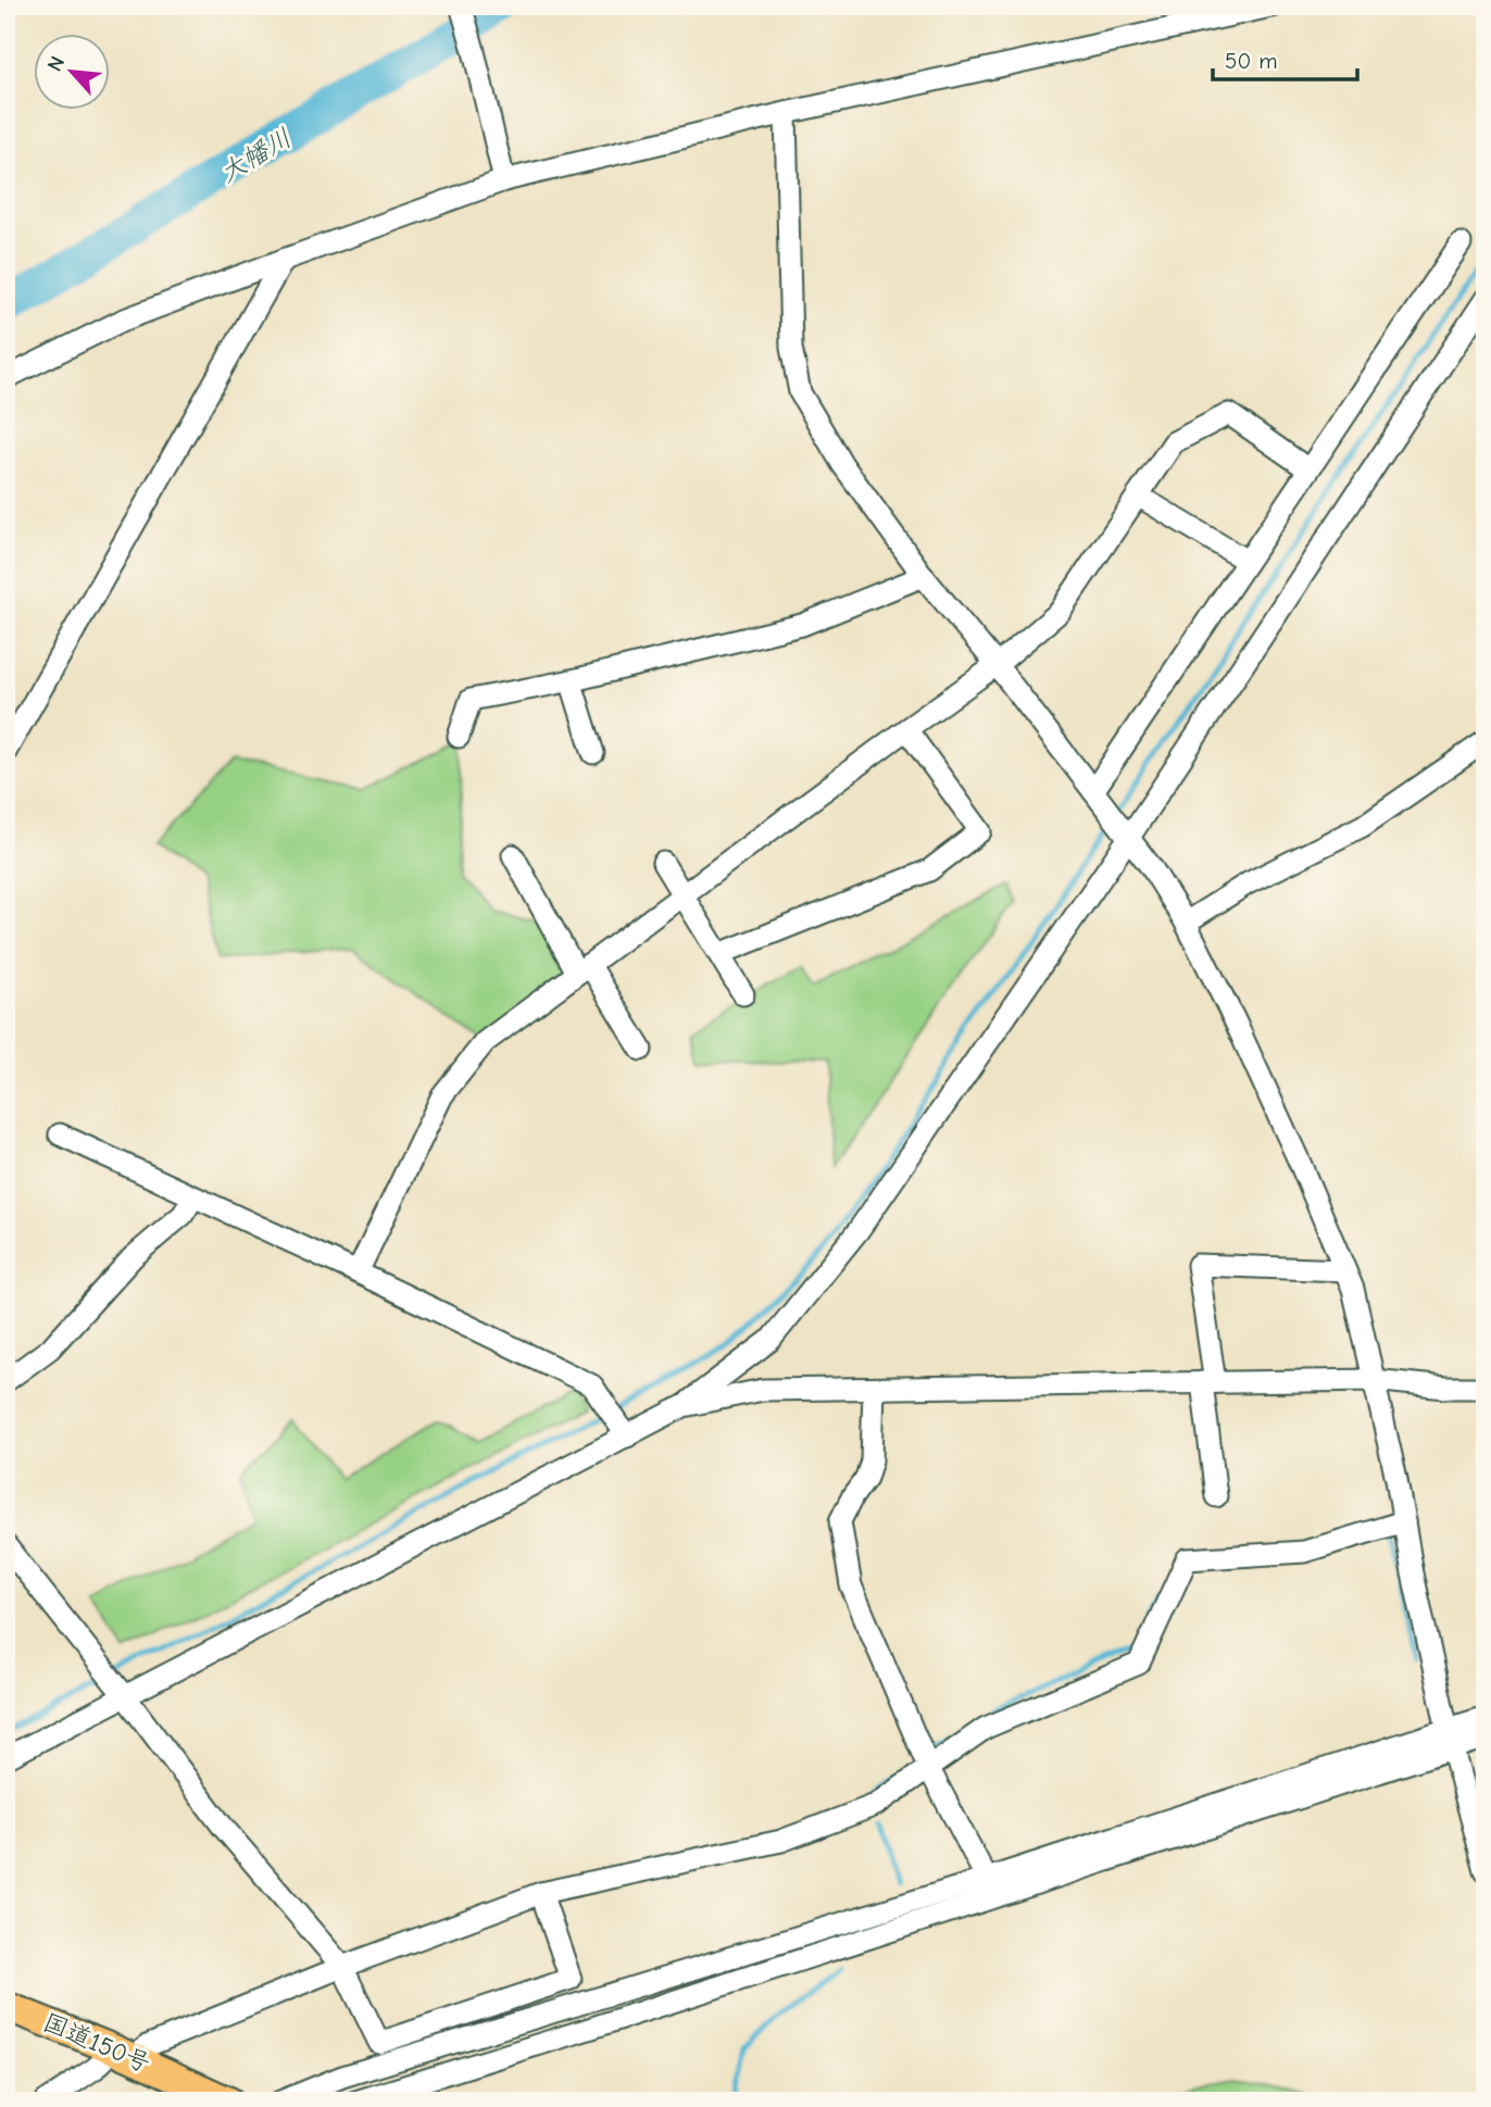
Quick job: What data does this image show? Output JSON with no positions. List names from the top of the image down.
{
  "streets": {
    "highway": ["国道150号"]
  },
  "water": ["大幡川"],
  "scale_bar": "50 m",
  "north": "top left"
}
